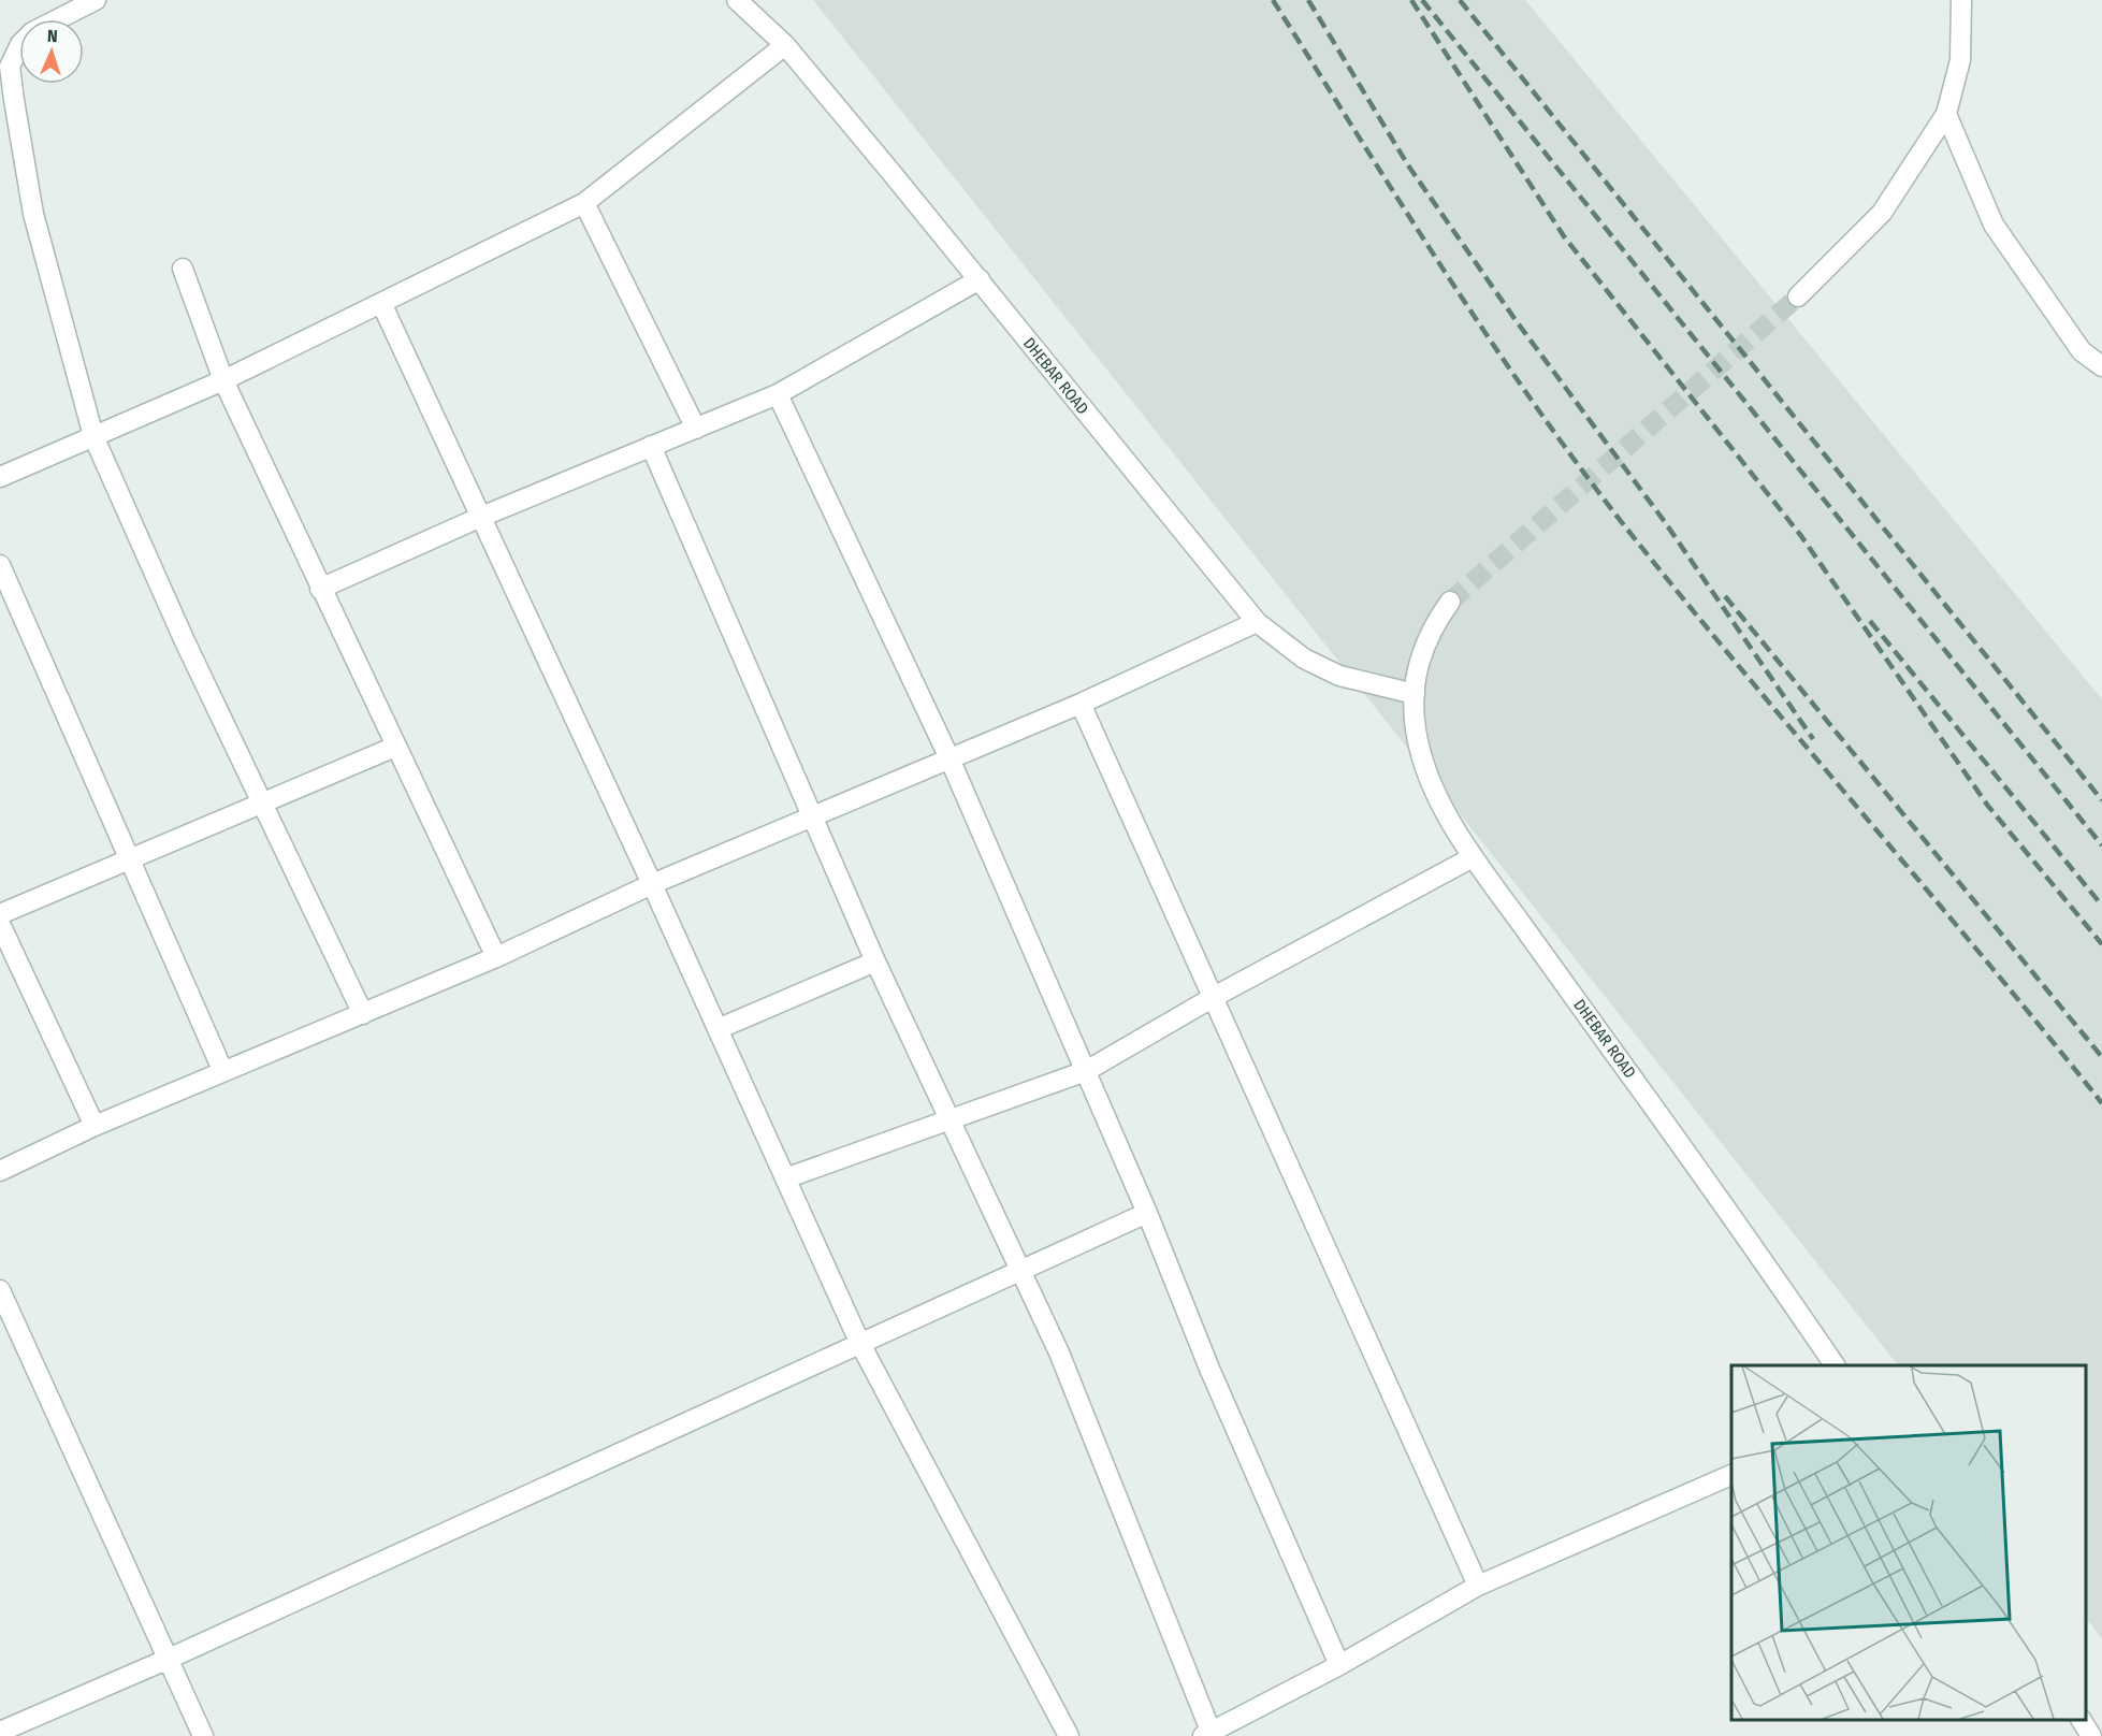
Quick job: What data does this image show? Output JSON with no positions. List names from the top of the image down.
{
  "streets": {
    "street": ["DHEBAR ROAD"]
  },
  "north": "top"
}
